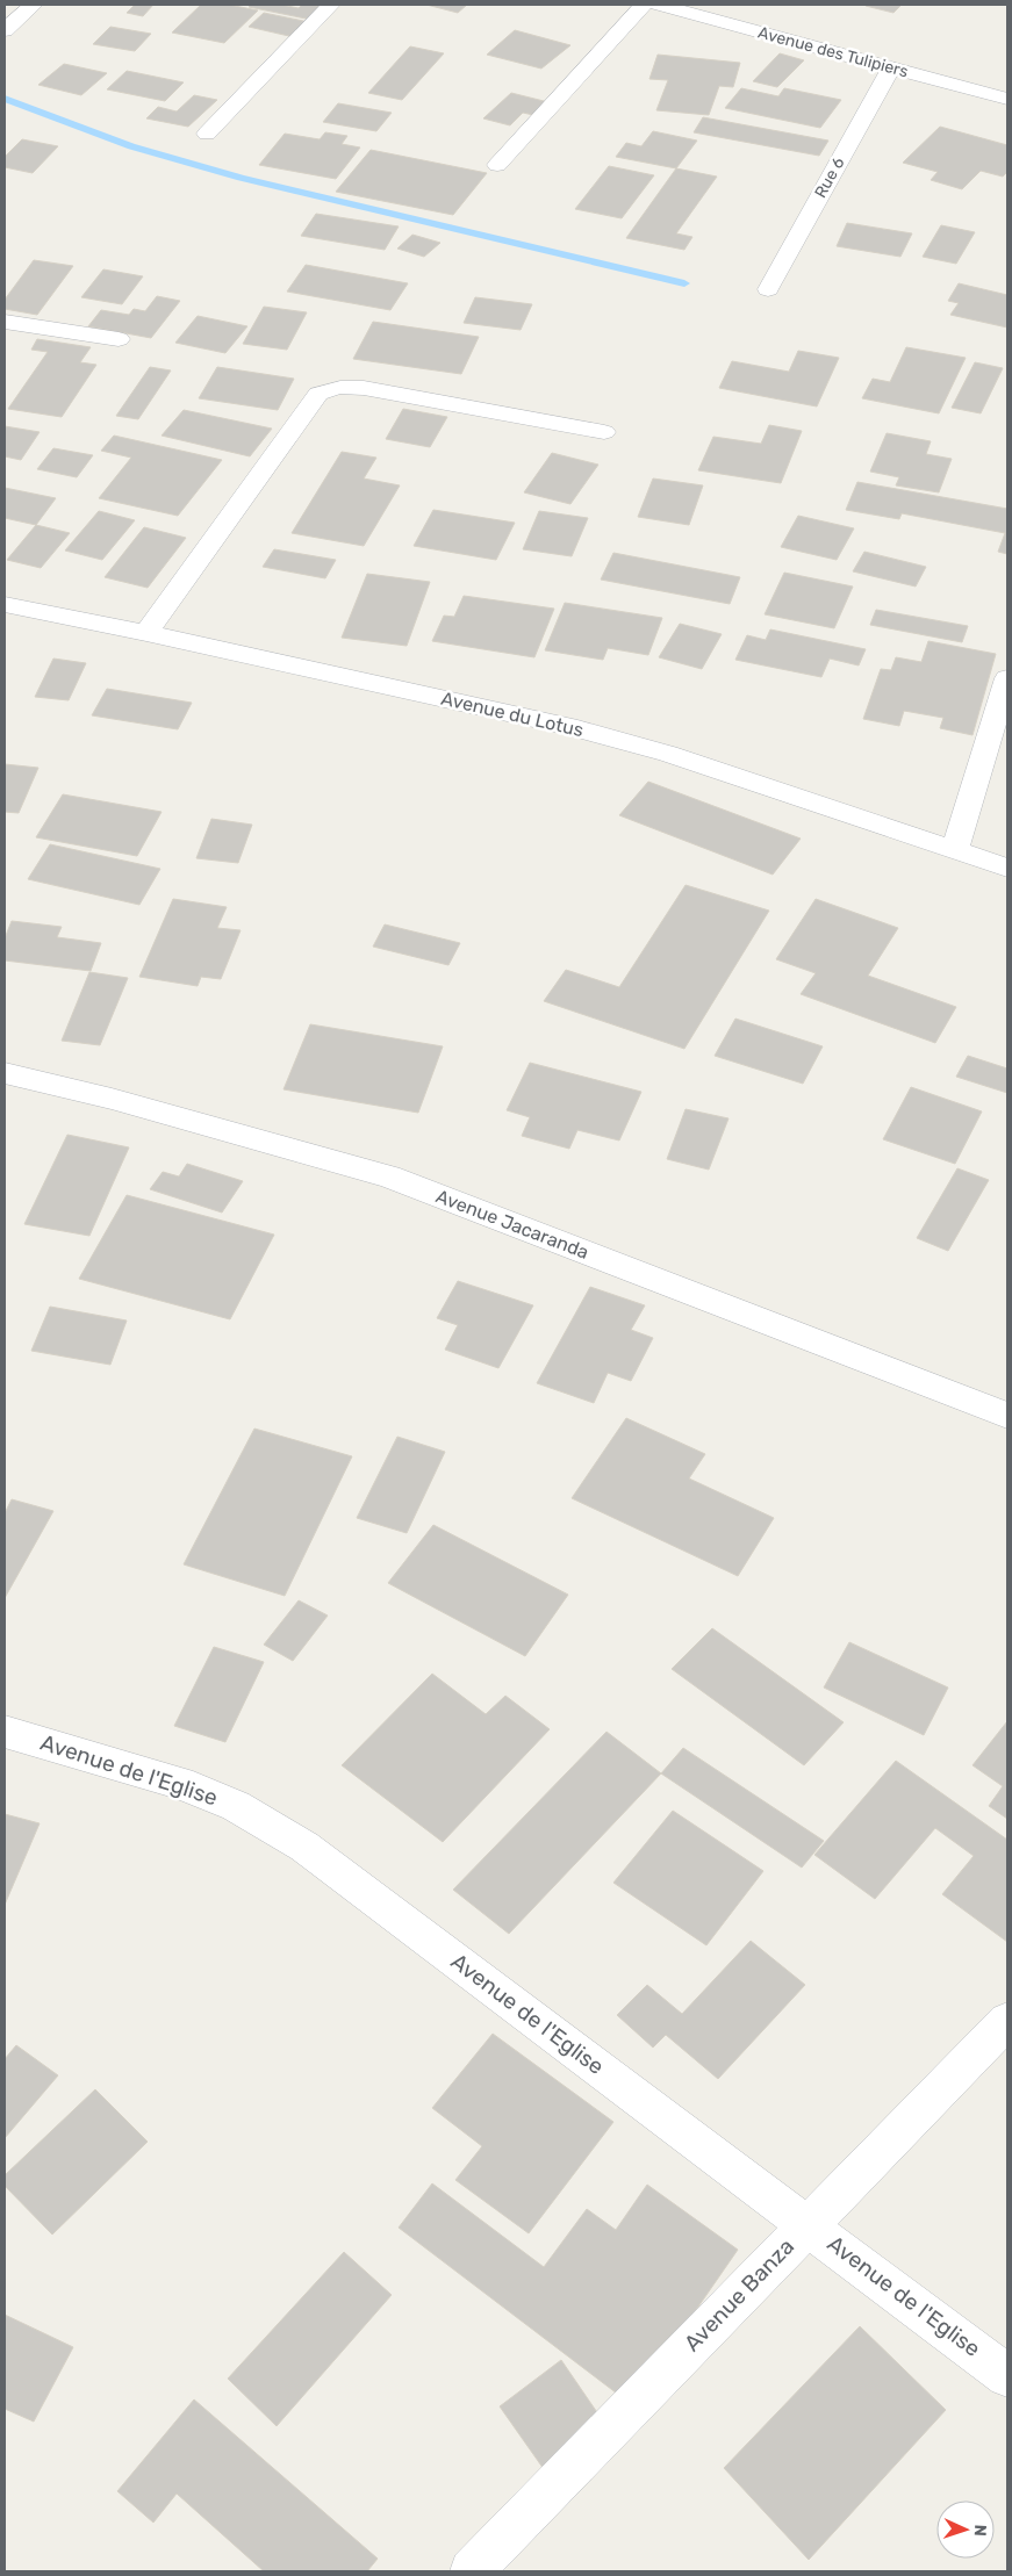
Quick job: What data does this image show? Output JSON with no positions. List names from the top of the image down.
{
  "streets": {
    "street": [
      "Avenue des Tulipiers",
      "Rue 6",
      "Avenue du Lotus",
      "Avenue Jacaranda",
      "Avenue de l'Eglise",
      "Avenue Banza"
    ]
  },
  "crossings": [
    ["Avenue des Tulipiers", "Rue 6"],
    ["Avenue de l'Eglise", "Avenue Banza"]
  ],
  "north": "right"
}
